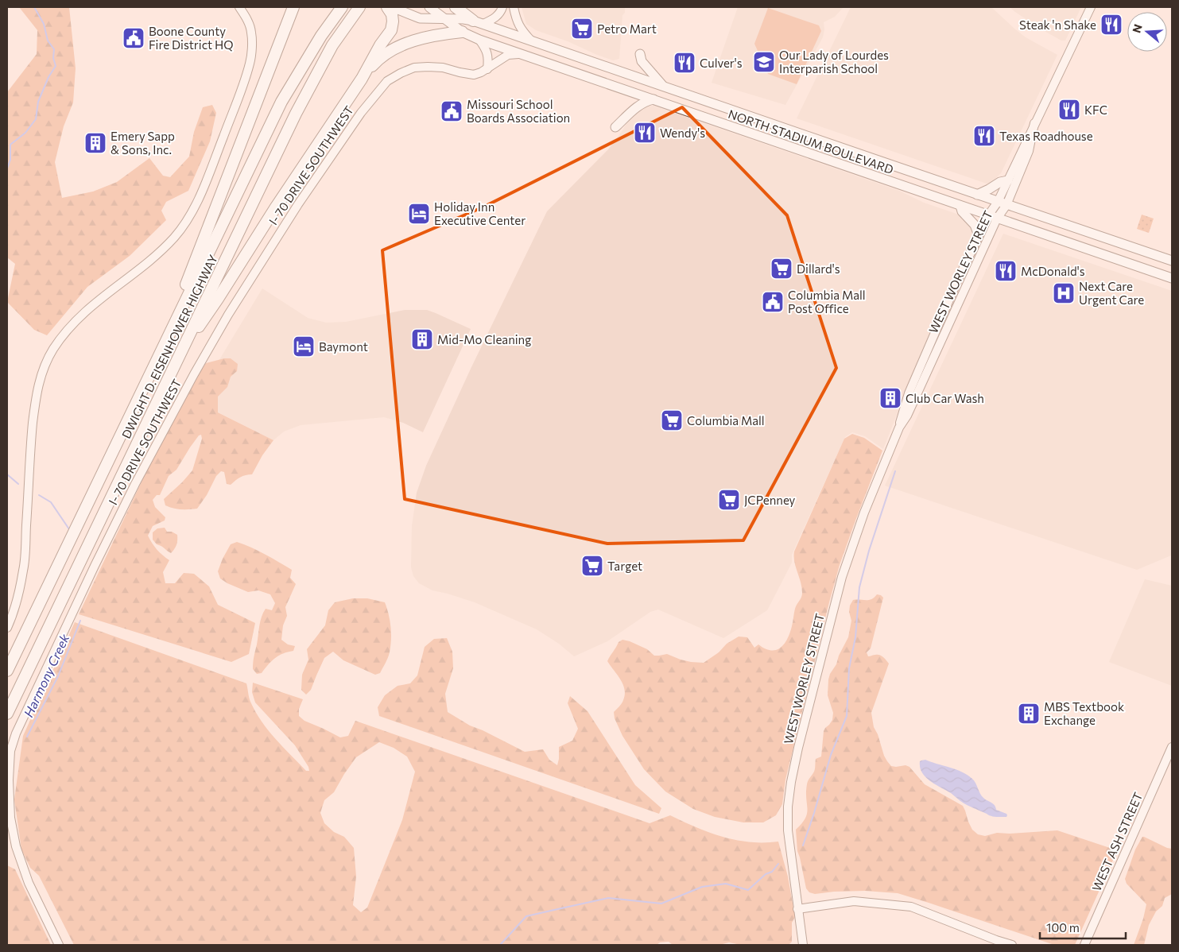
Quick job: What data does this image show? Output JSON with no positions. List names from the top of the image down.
{
  "streets": {
    "highway": ["DWIGHT D. EISENHOWER HIGHWAY"],
    "main road": ["NORTH STADIUM BOULEVARD"],
    "street": ["I- 70 DRIVE SOUTHWEST", "WEST WORLEY STREET", "WEST ASH STREET"]
  },
  "crossings": [
    ["NORTH STADIUM BOULEVARD", "I- 70 DRIVE SOUTHWEST"],
    ["NORTH STADIUM BOULEVARD", "WEST WORLEY STREET"]
  ],
  "water": ["Harmony Creek"],
  "places": {
    "restaurant": [
      "Steak 'n Shake",
      "Culver's",
      "KFC",
      "Wendy's",
      "Texas Roadhouse",
      "McDonald's"
    ],
    "supermarket": [
      "Petro Mart",
      "Dillard's",
      "Columbia Mall",
      "JCPenney",
      "Target"
    ],
    "public building": ["Boone County Fire District HQ", "Missouri School Boards Association", "Columbia Mall Post Office"],
    "school or university": ["Our Lady of Lourdes Interparish School"],
    "building": [
      "Emery Sapp & Sons, Inc.",
      "Mid-Mo Cleaning",
      "Club Car Wash",
      "MBS Textbook Exchange"
    ],
    "hotel": ["Holiday Inn Executive Center", "Baymont"],
    "hospital": ["Next Care Urgent Care"]
  },
  "scale_bar": "100 m",
  "north": "left"
}
